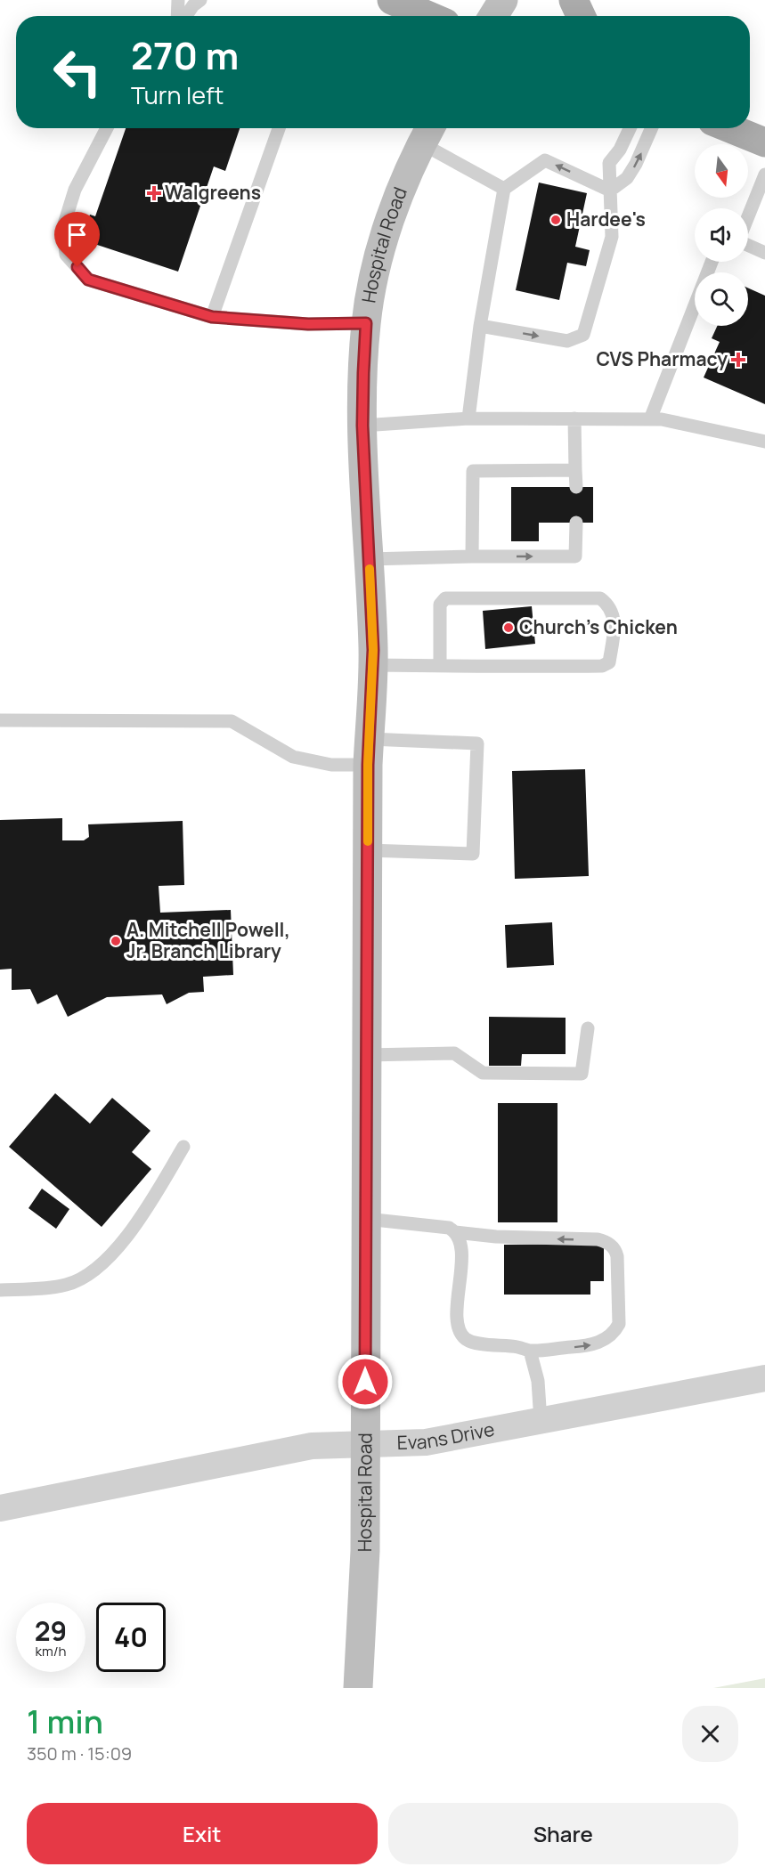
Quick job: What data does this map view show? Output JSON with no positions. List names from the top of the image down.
{
  "streets": {
    "street": ["Hospital Road", "Evans Drive"]
  },
  "crossings": [
    ["Hospital Road", "Evans Drive"]
  ],
  "places": {
    "health": ["Walgreens", "CVS Pharmacy"],
    "other": ["Hardee's", "Church's Chicken", "A. Mitchell Powell, Jr. Branch Library"]
  },
  "north": "bottom",
  "page": {
    "turn": ["270 m", "Turn left"],
    "speed": "29 km/h",
    "limit": "40",
    "heading": ["1 min", "350 m · 15:09"],
    "buttons": ["Exit", "Share"]
  }
}
